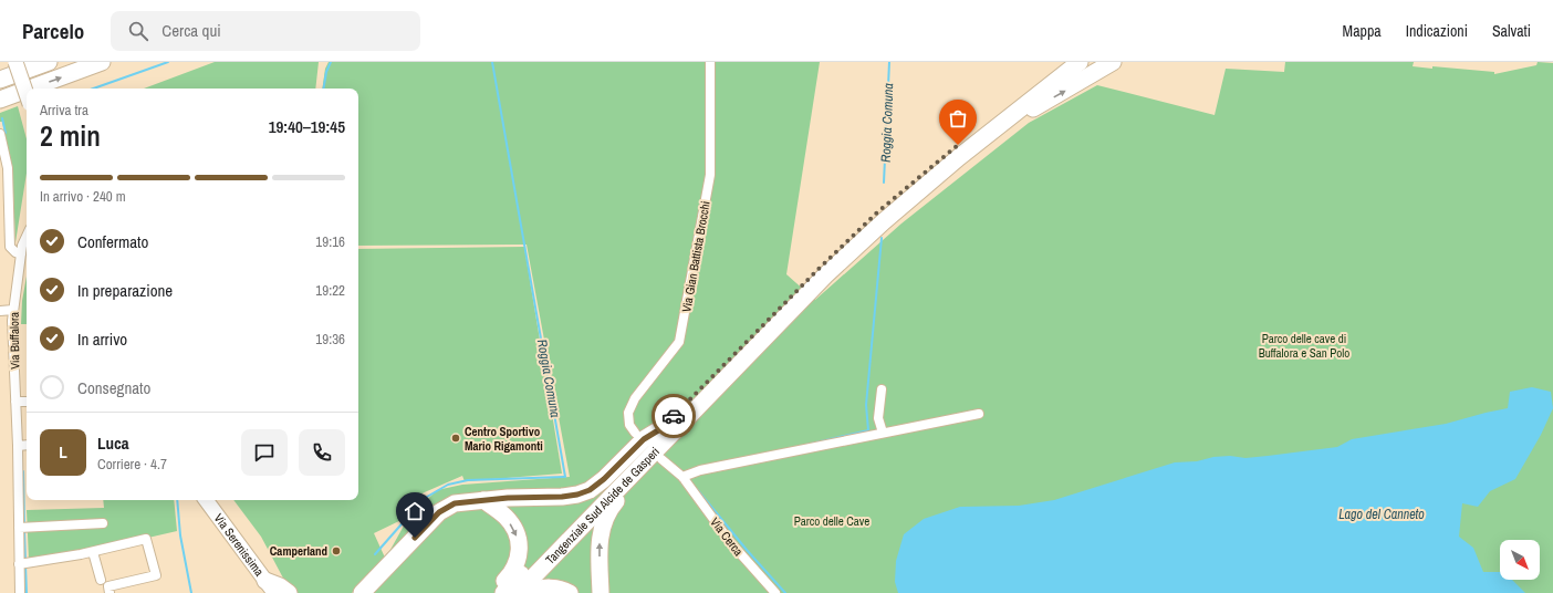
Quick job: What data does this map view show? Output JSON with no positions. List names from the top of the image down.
{
  "streets": {
    "highway": ["Tangenziale Sud Alcide de Gasperi"],
    "main road": ["Via Serenissima"],
    "street": ["Via Gian Battista Brocchi", "Via Buffalora", "Via Cerca"]
  },
  "water": ["Roggia Comuna", "Lago del Canneto"],
  "parks": ["Parco delle cave di Buffalora e San Polo", "Parco delle Cave"],
  "places": ["Centro Sportivo Mario Rigamonti", "Camperland"],
  "north": "bottom right",
  "page": {
    "header": "Parcelo",
    "search": "Cerca qui",
    "nav": ["Mappa", "Indicazioni", "Salvati"],
    "heading": ["2 min", "Arriva tra", "19:40–19:45"],
    "panel": ["Luca", "Corriere · 4.7"],
    "bar": "In arrivo · 240 m",
    "list": [
      ["Confermato", "19:16"],
      ["In preparazione", "19:22"],
      ["In arrivo", "19:36"],
      "Consegnato"
    ],
    "round": "L"
  }
}
